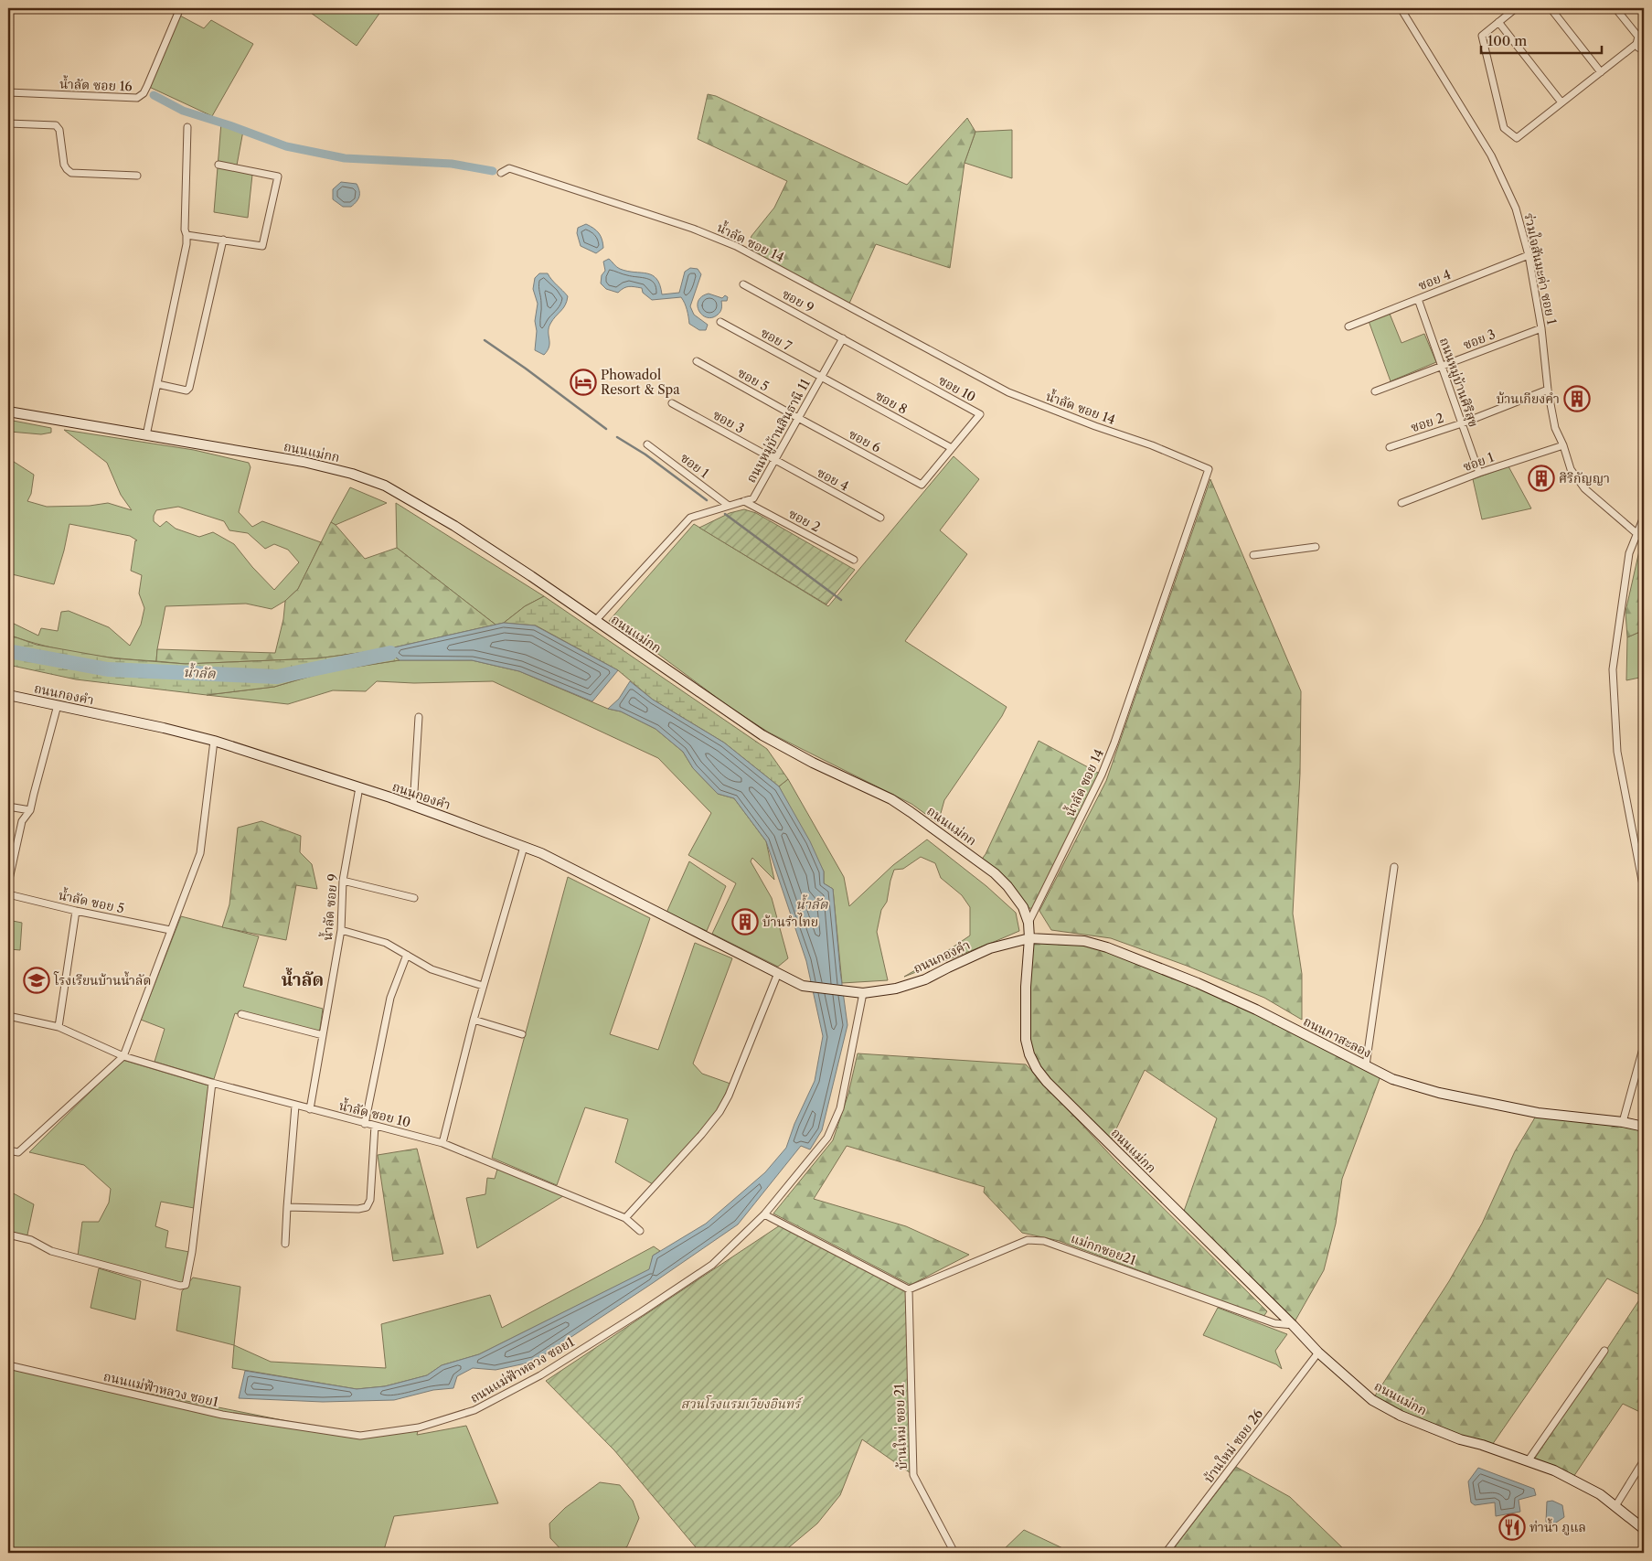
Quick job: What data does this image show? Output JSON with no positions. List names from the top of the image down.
{
  "streets": {
    "street": [
      "น้ำลัด ซอย 16",
      "น้ำลัด ซอย 14",
      "ร่วมใจสันมะค่า ซอย 1",
      "ซอย 4",
      "ซอย 9",
      "ซอย 7",
      "ซอย 3",
      "ซอย 5",
      "ถนนหมู่บ้านศิริสุข",
      "ซอย 10",
      "ซอย 8",
      "ซอย 2",
      "ถนนหมู่บ้านสินธานี 11",
      "ซอย 6",
      "ถนนแม่กก",
      "ซอย 1",
      "ถนนกองคำ",
      "น้ำลัด ซอย 5",
      "น้ำลัด ซอย 9",
      "ถนนกาสะลอง",
      "น้ำลัด ซอย 10",
      "แม่กกซอย21",
      "ถนนแม่ฟ้าหลวง ซอย1",
      "บ้านใหม่ ซอย 21",
      "บ้านใหม่ ซอย 26"
    ]
  },
  "crossings": [
    ["น้ำลัด ซอย 14", "ถนนแม่กก"],
    ["ร่วมใจสันมะค่า ซอย 1", "ซอย 4"],
    ["ร่วมใจสันมะค่า ซอย 1", "ซอย 3"],
    ["ร่วมใจสันมะค่า ซอย 1", "ซอย 2"],
    ["ร่วมใจสันมะค่า ซอย 1", "ซอย 1"],
    ["ซอย 4", "ซอย 3"],
    ["ซอย 4", "ถนนหมู่บ้านศิริสุข"],
    ["ซอย 4", "ถนนหมู่บ้านสินธานี 11"],
    ["ซอย 9", "ซอย 10"],
    ["ซอย 9", "ถนนหมู่บ้านสินธานี 11"],
    ["ซอย 7", "ซอย 8"],
    ["ซอย 7", "ถนนหมู่บ้านสินธานี 11"],
    ["ซอย 3", "ถนนหมู่บ้านศิริสุข"],
    ["ซอย 3", "ถนนหมู่บ้านสินธานี 11"],
    ["ซอย 5", "ถนนหมู่บ้านสินธานี 11"],
    ["ซอย 5", "ซอย 6"],
    ["ถนนหมู่บ้านศิริสุข", "ซอย 2"],
    ["ถนนหมู่บ้านศิริสุข", "ซอย 1"],
    ["ซอย 10", "ซอย 8"],
    ["ซอย 10", "ถนนหมู่บ้านสินธานี 11"],
    ["ซอย 10", "ซอย 6"],
    ["ซอย 8", "ถนนหมู่บ้านสินธานี 11"],
    ["ซอย 2", "ถนนหมู่บ้านสินธานี 11"],
    ["ถนนหมู่บ้านสินธานี 11", "ซอย 6"],
    ["ถนนหมู่บ้านสินธานี 11", "ถนนแม่กก"],
    ["ถนนหมู่บ้านสินธานี 11", "ซอย 1"],
    ["ถนนแม่กก", "ถนนกองคำ"],
    ["ถนนแม่กก", "ถนนกาสะลอง"],
    ["ถนนแม่กก", "แม่กกซอย21"],
    ["ถนนแม่กก", "บ้านใหม่ ซอย 26"],
    ["ถนนกองคำ", "น้ำลัด ซอย 9"],
    ["ถนนกองคำ", "ถนนกาสะลอง"],
    ["ถนนกองคำ", "ถนนแม่ฟ้าหลวง ซอย1"],
    ["น้ำลัด ซอย 9", "น้ำลัด ซอย 10"],
    ["แม่กกซอย21", "บ้านใหม่ ซอย 21"]
  ],
  "districts": ["น้ำลัด"],
  "water": ["น้ำลัด"],
  "parks": ["สวนโรงแรมเวียงอินทร์"],
  "places": {
    "hotel": ["Phowadol Resort & Spa"],
    "building": ["บ้านเกียงคำ", "ศิริกัญญา", "บ้านรำไทย"],
    "school or university": ["โรงเรียนบ้านน้ำลัด"],
    "restaurant": ["ท่าน้ำ ภูแล"]
  },
  "scale_bar": "100 m"
}
